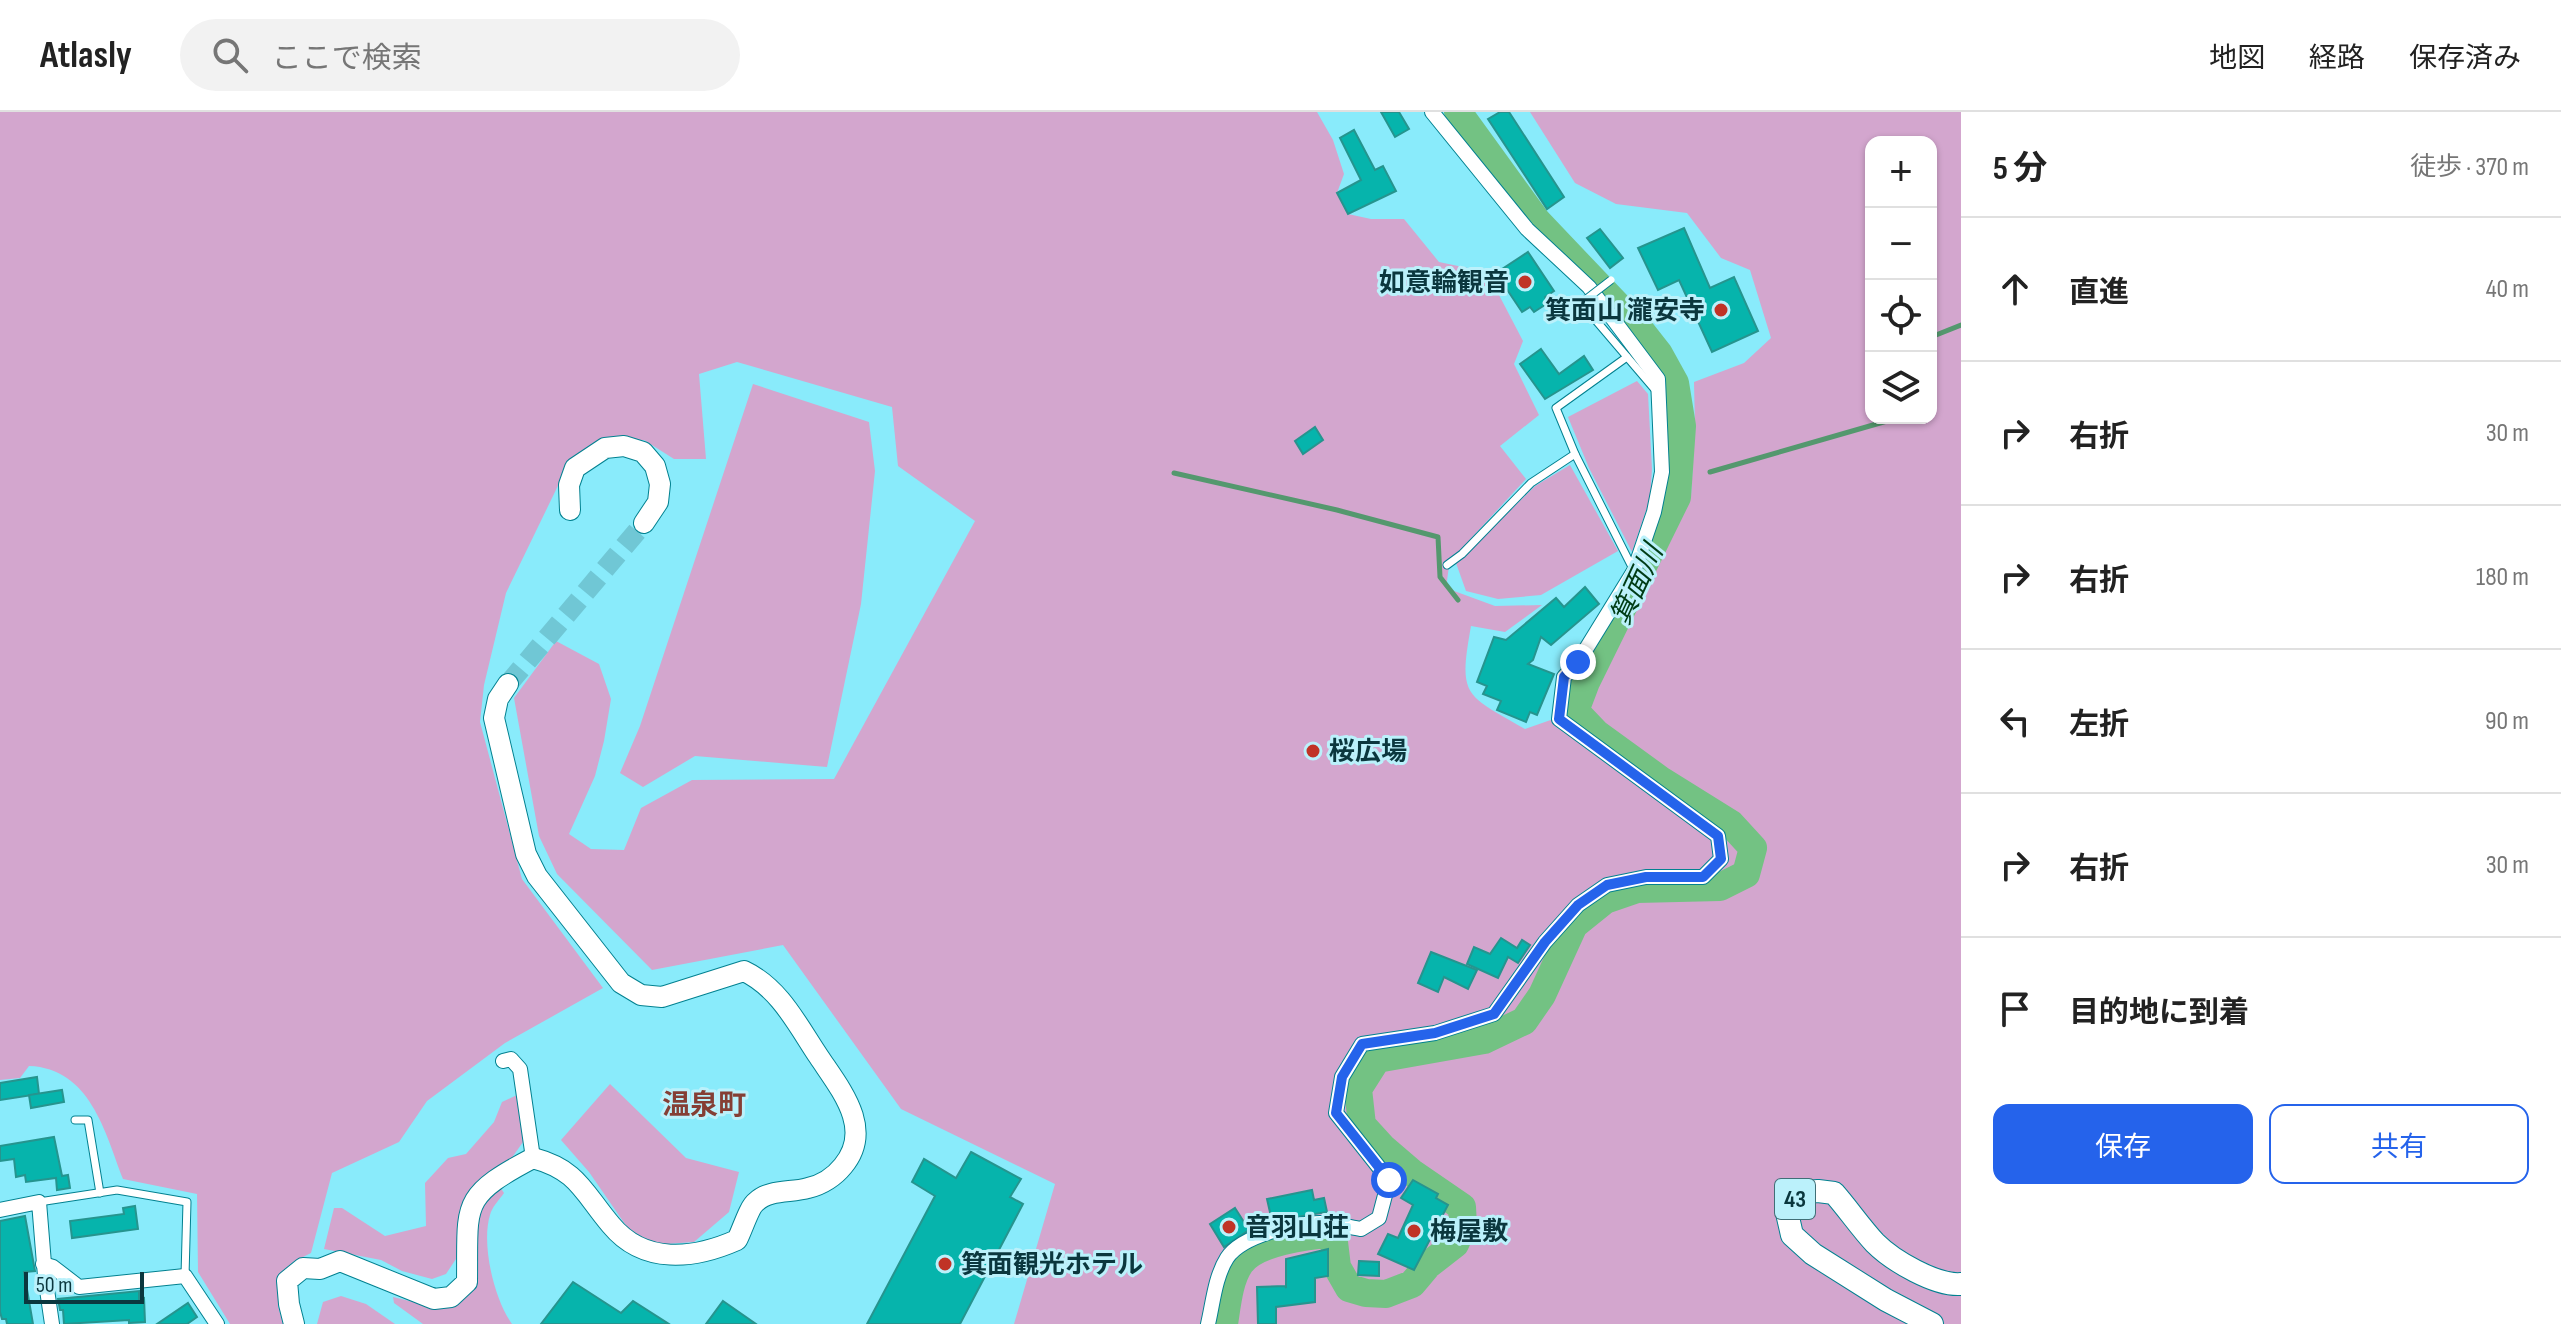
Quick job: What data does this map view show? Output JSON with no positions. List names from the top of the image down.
{
  "streets": {
    "main road": ["43"]
  },
  "districts": ["温泉町"],
  "water": ["箕面川"],
  "places": [
    "如意輪観音",
    "箕面山 瀧安寺",
    "桜広場",
    "音羽山荘",
    "梅屋敷",
    "箕面観光ホテル"
  ],
  "scale_bar": "50 m",
  "page": {
    "header": "Atlasly",
    "search": "ここで検索",
    "nav": ["地図", "経路", "保存済み"],
    "heading": ["5 分", "徒歩 · 370 m"],
    "map_buttons": ["+", "−"],
    "list": [
      ["直進", "40 m"],
      ["右折", "30 m"],
      ["右折", "180 m"],
      ["左折", "90 m"],
      ["右折", "30 m"],
      "目的地に到着"
    ],
    "buttons": ["保存", "共有"],
    "scale": "50 m"
  }
}
